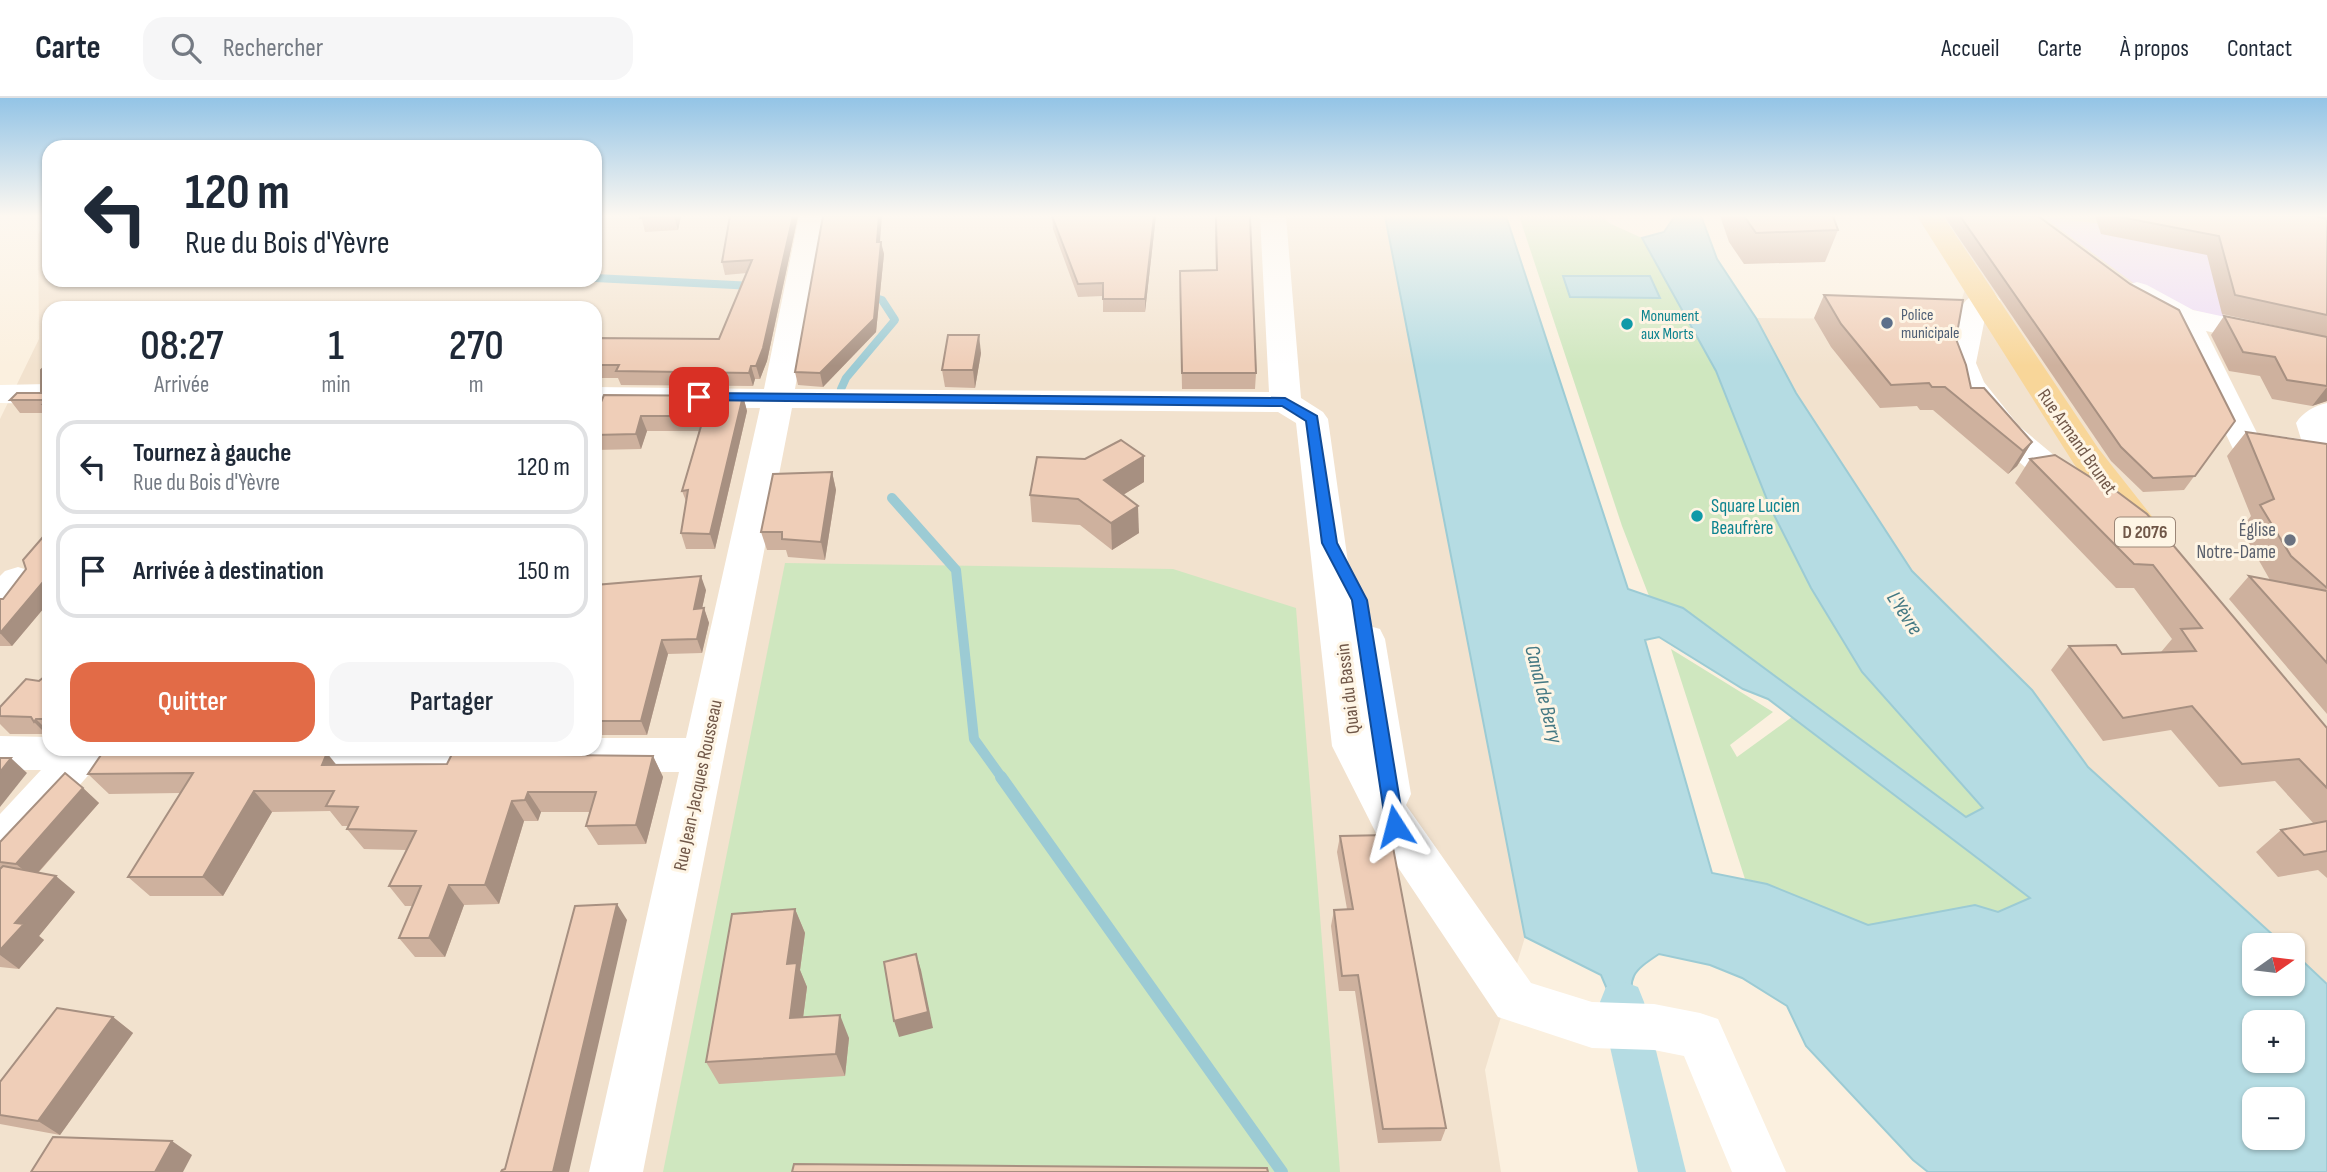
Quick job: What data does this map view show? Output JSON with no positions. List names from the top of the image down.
{
  "streets": {
    "main road": ["Rue Armand Brunet", "D 2076"],
    "street": ["Quai du Bassin", "Rue Jean-Jacques Rousseau"]
  },
  "water": ["L'Yèvre", "Canal de Berry"],
  "places": [
    "Police municipale",
    "Monument aux Morts",
    "Square Lucien Beaufrère",
    "Église Notre-Dame"
  ],
  "north": "right",
  "page": {
    "header": "Carte",
    "search": "Rechercher",
    "nav": [
      "Accueil",
      "Carte",
      "À propos",
      "Contact"
    ],
    "turn": ["120 m", "Rue du Bois d'Yèvre"],
    "eta": [
      "08:27",
      "Arrivée",
      "1",
      "min",
      "270",
      "m"
    ],
    "list": [
      {
        "name": "Tournez à gauche",
        "note": "Rue du Bois d'Yèvre",
        "value": "120 m"
      },
      {
        "name": "Arrivée à destination",
        "value": "150 m"
      }
    ],
    "buttons": ["Quitter", "Partager"],
    "map_buttons": ["+", "−"]
  }
}
